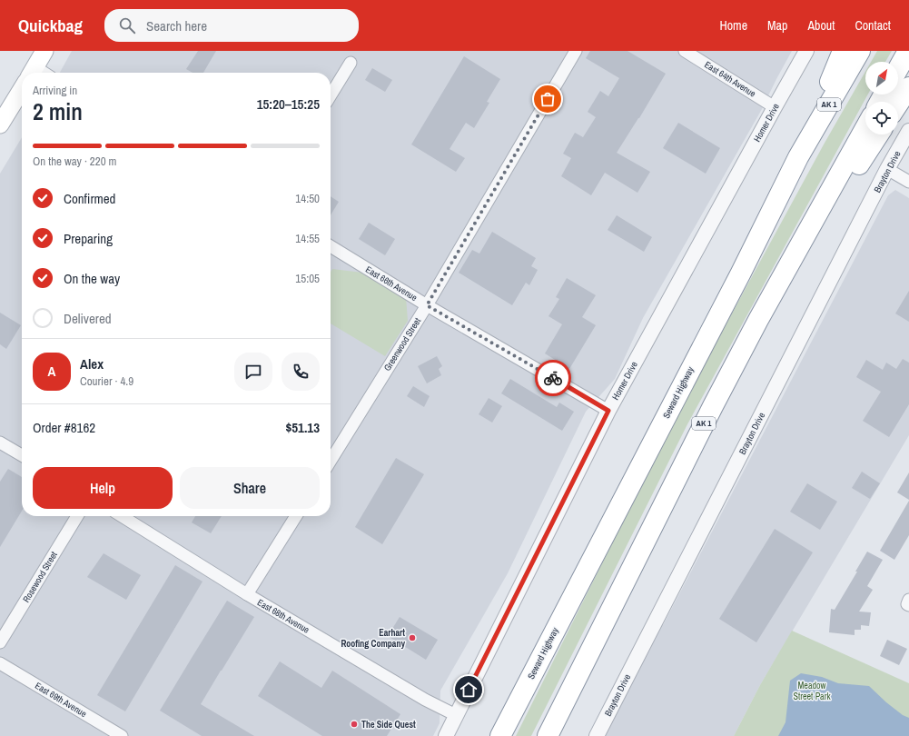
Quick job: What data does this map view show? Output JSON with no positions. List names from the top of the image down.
{
  "streets": {
    "highway": ["AK 1", "Seward Highway"],
    "street": [
      "East 64th Avenue",
      "Homer Drive",
      "Brayton Drive",
      "East 66th Avenue",
      "Greenwood Street",
      "Rosewood Street",
      "East 68th Avenue",
      "East 69th Avenue"
    ]
  },
  "crossings": [
    ["East 64th Avenue", "Homer Drive"],
    ["Homer Drive", "East 66th Avenue"],
    ["Homer Drive", "East 68th Avenue"],
    ["East 66th Avenue", "Greenwood Street"]
  ],
  "parks": ["Meadow Street Park"],
  "places": ["Earhart Roofing Company", "The Side Quest"],
  "north": "top right",
  "page": {
    "header": "Quickbag",
    "search": "Search here",
    "nav": [
      "Home",
      "Map",
      "About",
      "Contact"
    ],
    "heading": ["2 min", "Arriving in", "15:20–15:25"],
    "panel": [
      "Alex",
      "Courier · 4.9",
      "Order #8162",
      "$51.13"
    ],
    "bar": "On the way · 220 m",
    "list": [
      ["Confirmed", "14:50"],
      ["Preparing", "14:55"],
      ["On the way", "15:05"],
      "Delivered"
    ],
    "round": "A",
    "buttons": ["Help", "Share"]
  }
}
